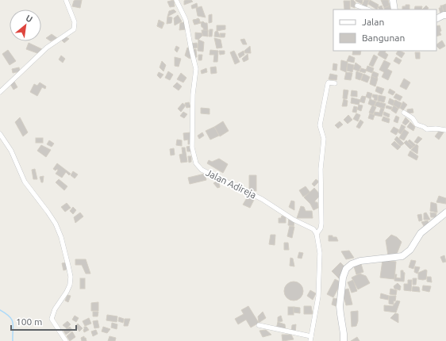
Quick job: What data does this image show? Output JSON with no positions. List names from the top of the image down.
{
  "streets": {
    "street": ["Jalan Adireja"]
  },
  "legend": ["Jalan", "Bangunan"],
  "scale_bar": "100 m",
  "north": "top right"
}
